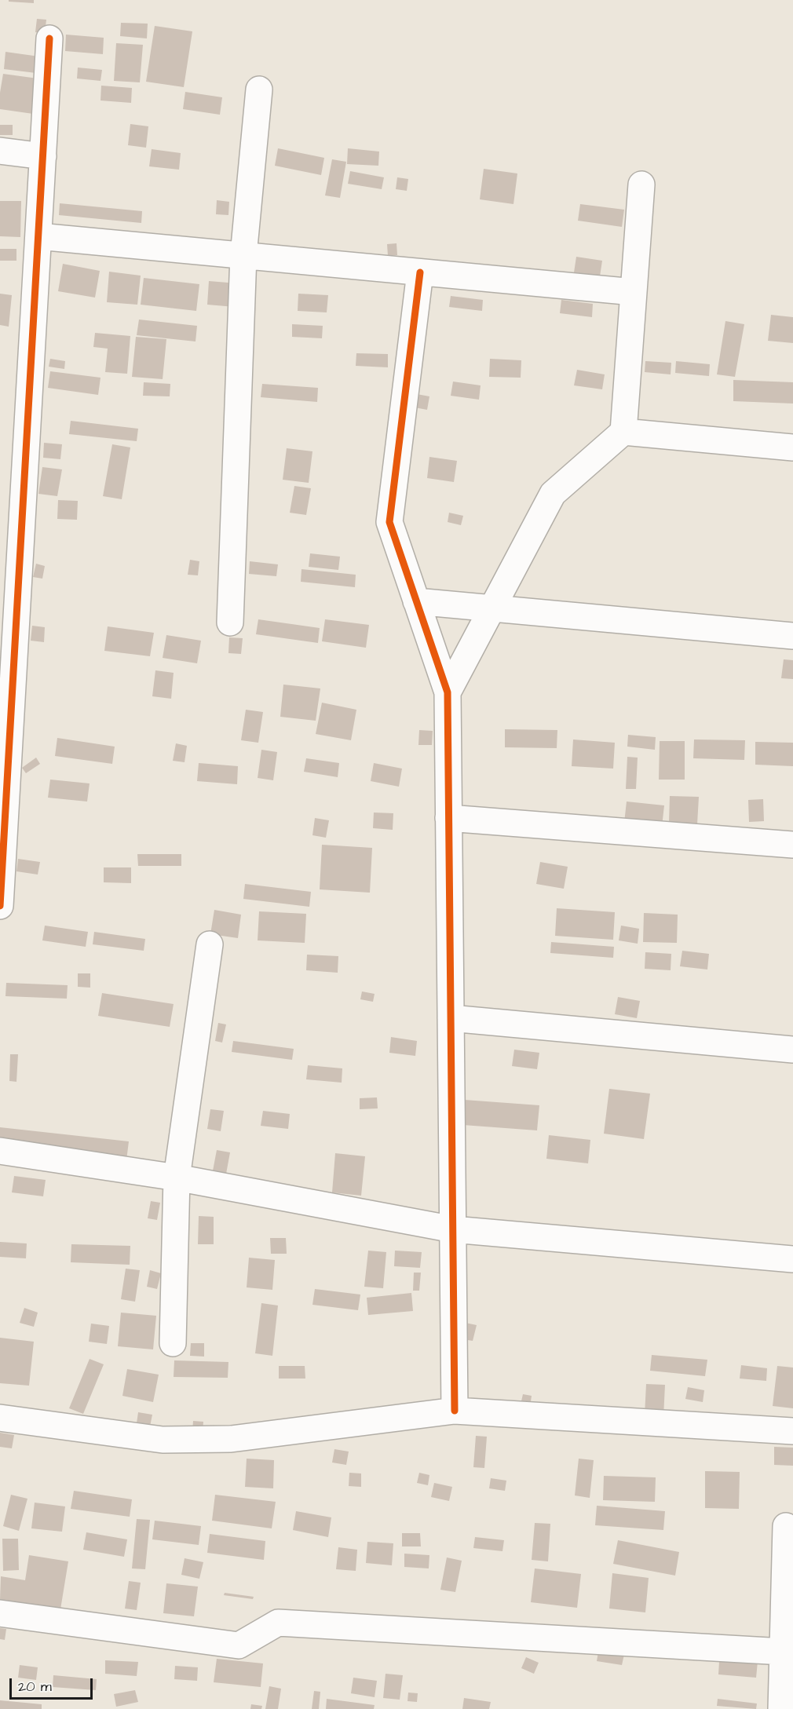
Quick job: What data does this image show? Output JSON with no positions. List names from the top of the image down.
{
  "scale_bar": "20 m"
}
